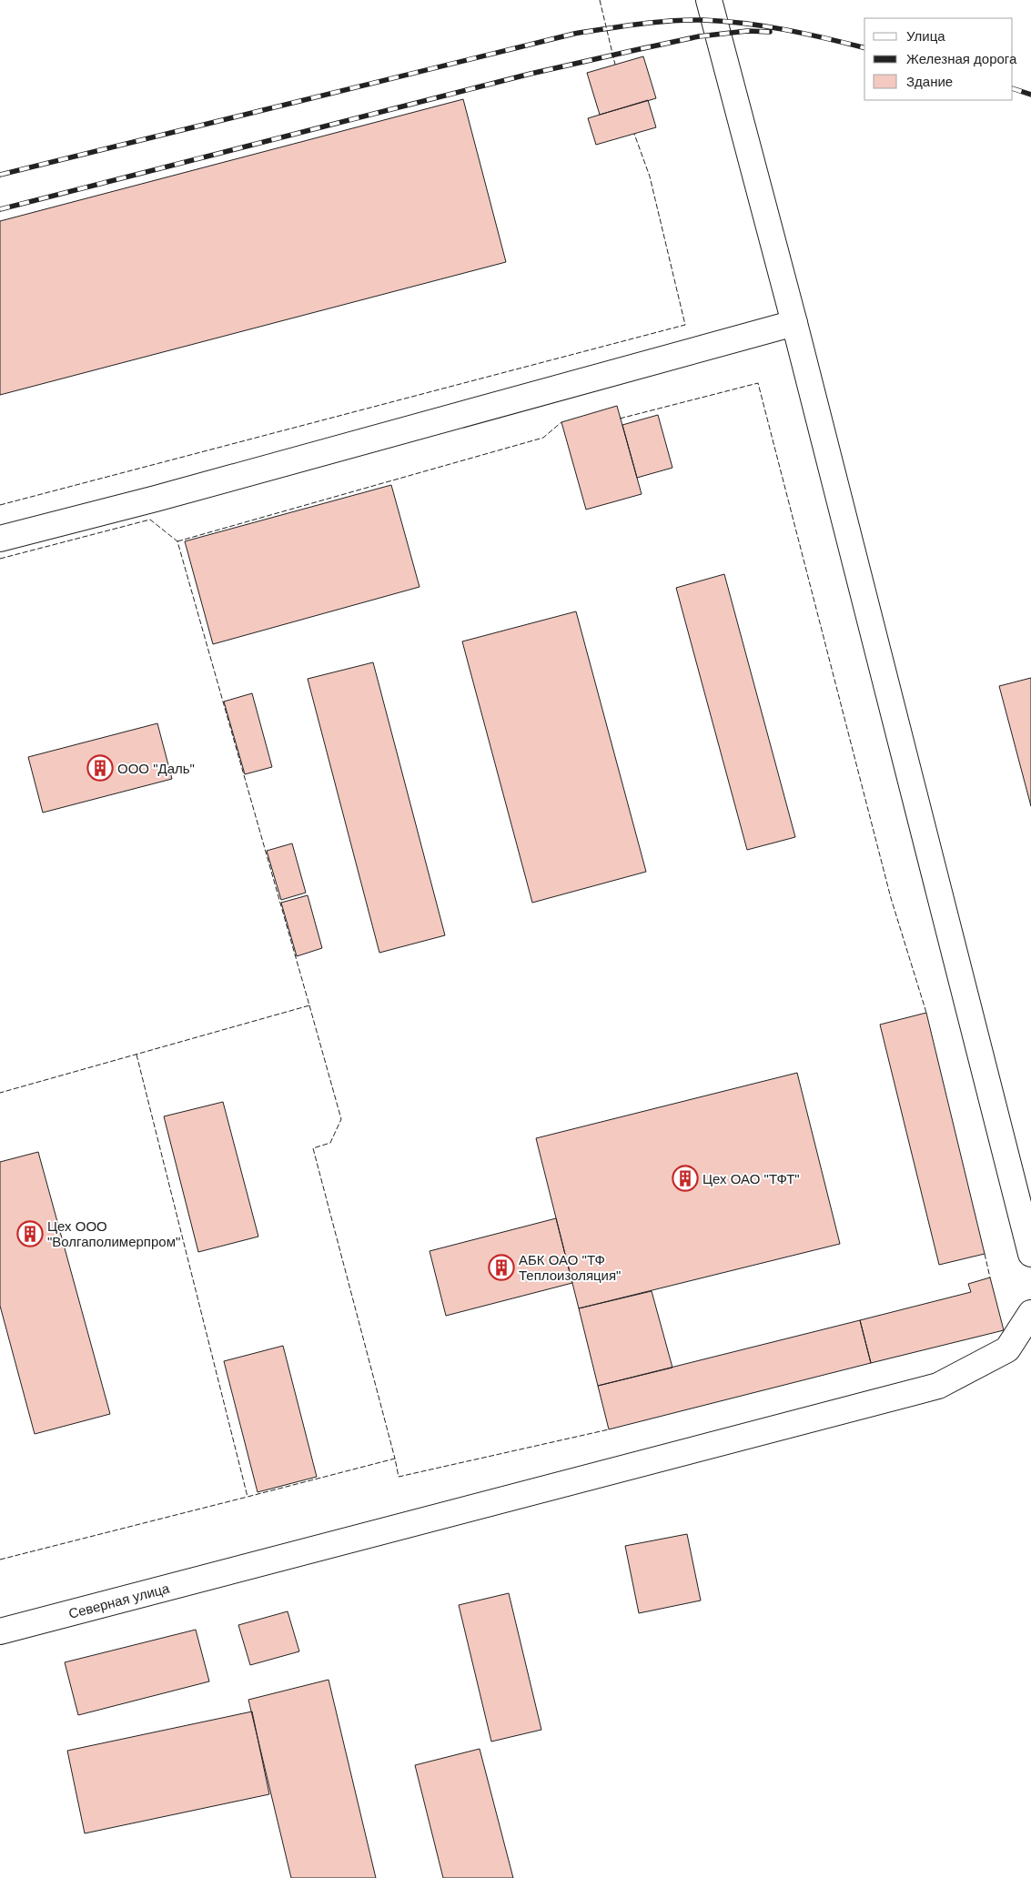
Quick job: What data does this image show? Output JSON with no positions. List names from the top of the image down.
{
  "streets": {
    "street": ["Северная улица"]
  },
  "places": {
    "building": [
      "ООО \"Даль\"",
      "Цех ОАО \"ТФТ\"",
      "Цех ООО \"Волгаполимерпром\"",
      "АБК ОАО \"ТФ Теплоизоляция\""
    ]
  },
  "legend": ["Улица", "Железная дорога", "Здание"]
}
